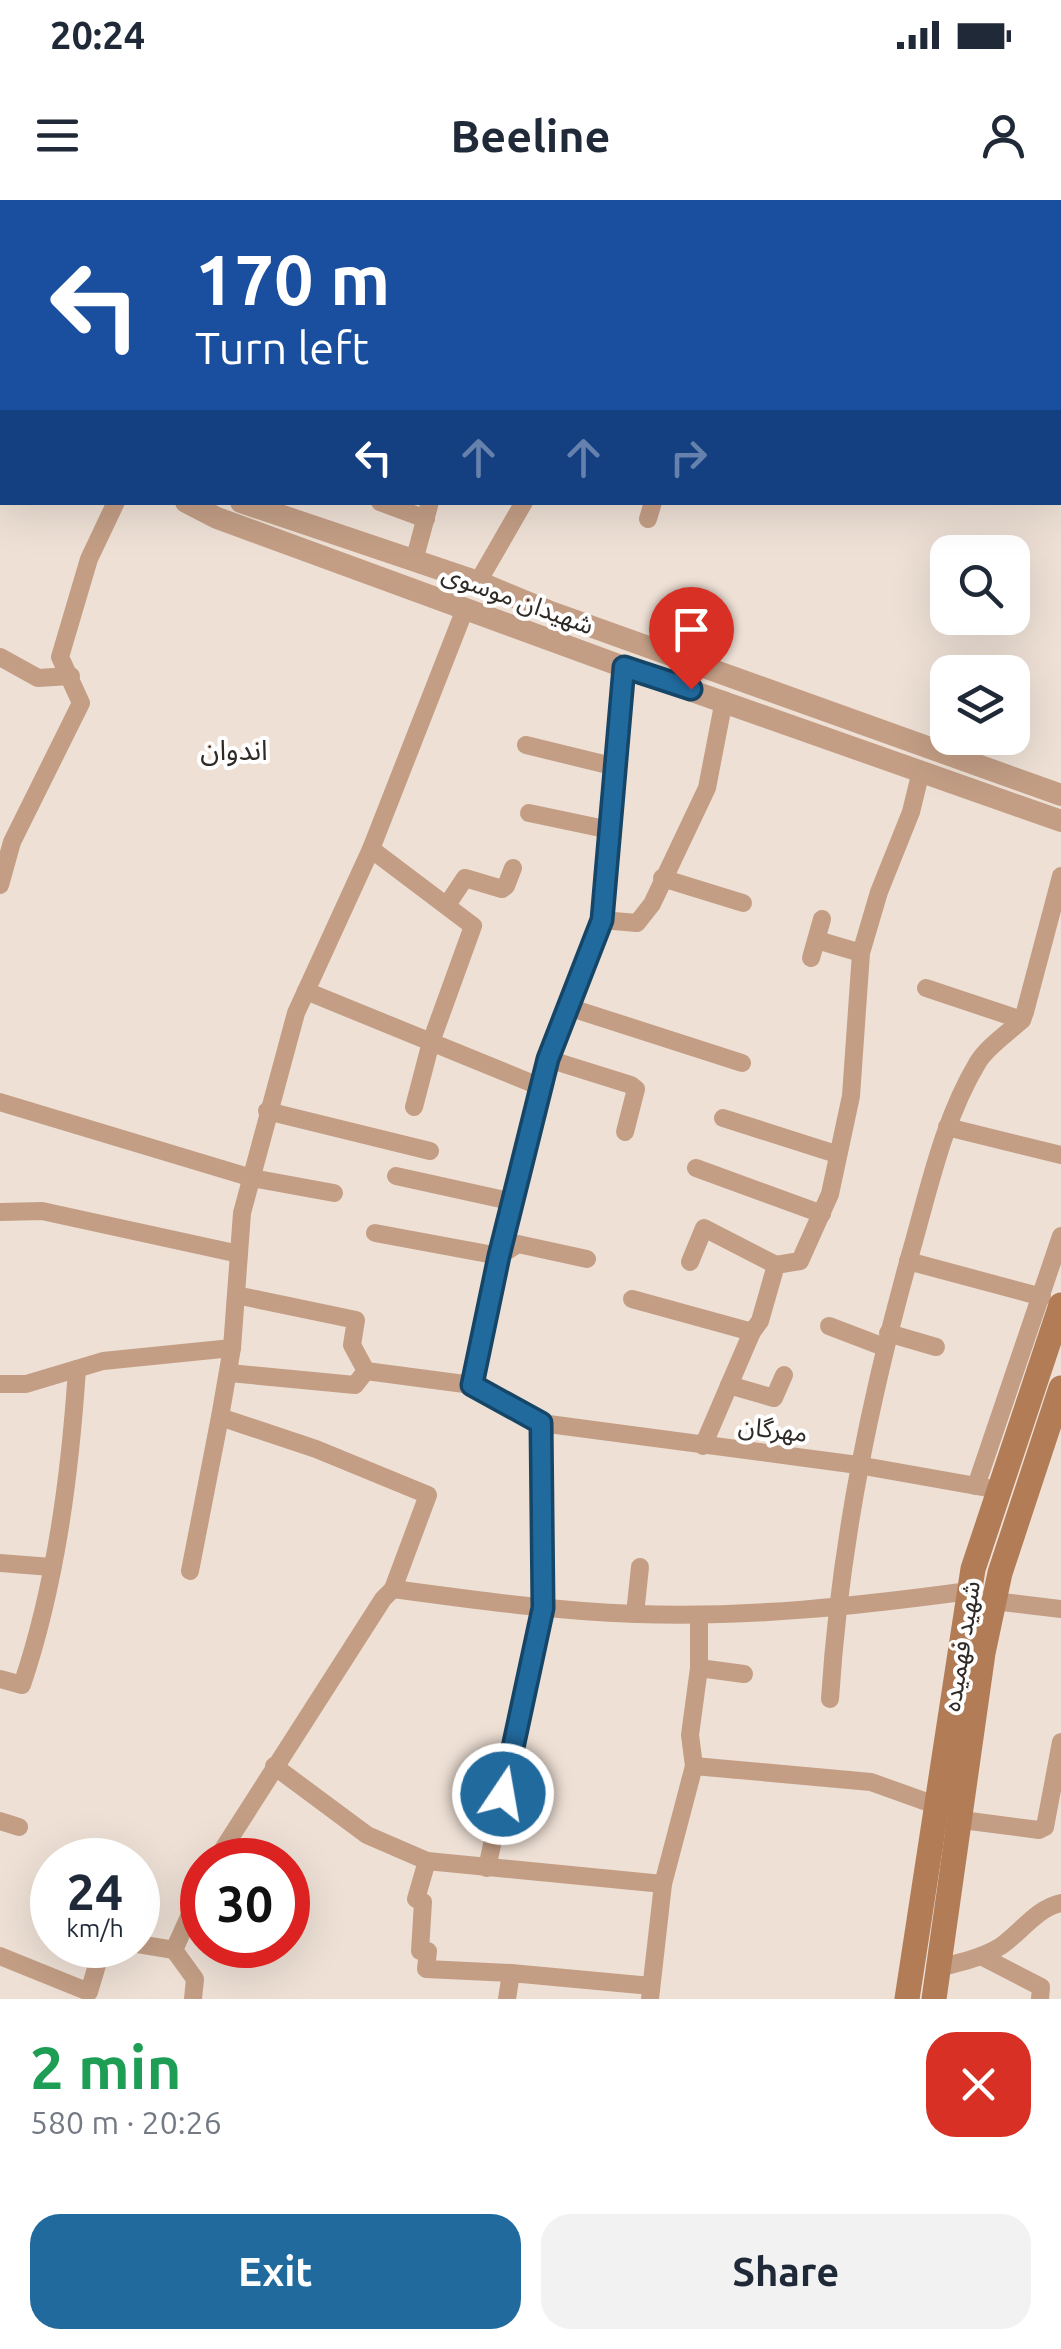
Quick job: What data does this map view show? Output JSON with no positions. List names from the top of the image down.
{
  "streets": {
    "main road": ["شهید فهمیده"],
    "street": ["شهیدان موسوی", "مهرگان"]
  },
  "crossings": [
    ["مهرگان", "شهید فهمیده"]
  ],
  "districts": ["اندوان"],
  "page": {
    "status": "20:24",
    "header": "Beeline",
    "turn": ["170 m", "Turn left"],
    "speed": "24 km/h",
    "limit": "30",
    "heading": ["2 min", "580 m · 20:26"],
    "buttons": ["Exit", "Share"]
  }
}
